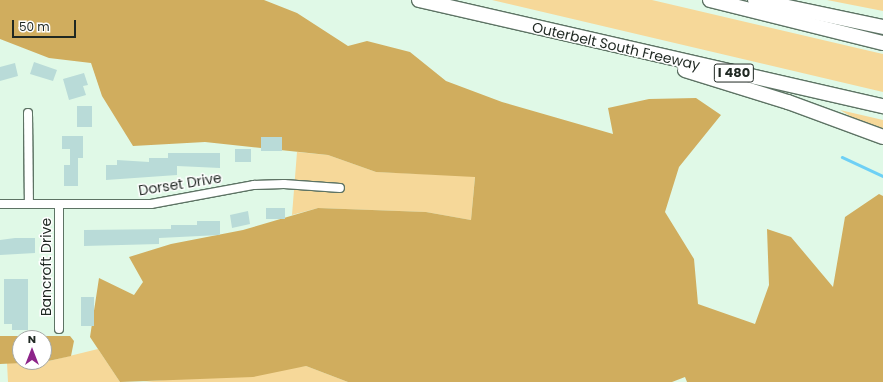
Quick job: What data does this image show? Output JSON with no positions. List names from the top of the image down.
{
  "streets": {
    "highway": ["Outerbelt South Freeway", "I 480"],
    "street": ["Dorset Drive", "Bancroft Drive"]
  },
  "crossings": [
    ["Dorset Drive", "Bancroft Drive"]
  ],
  "scale_bar": "50 m",
  "north": "top"
}
